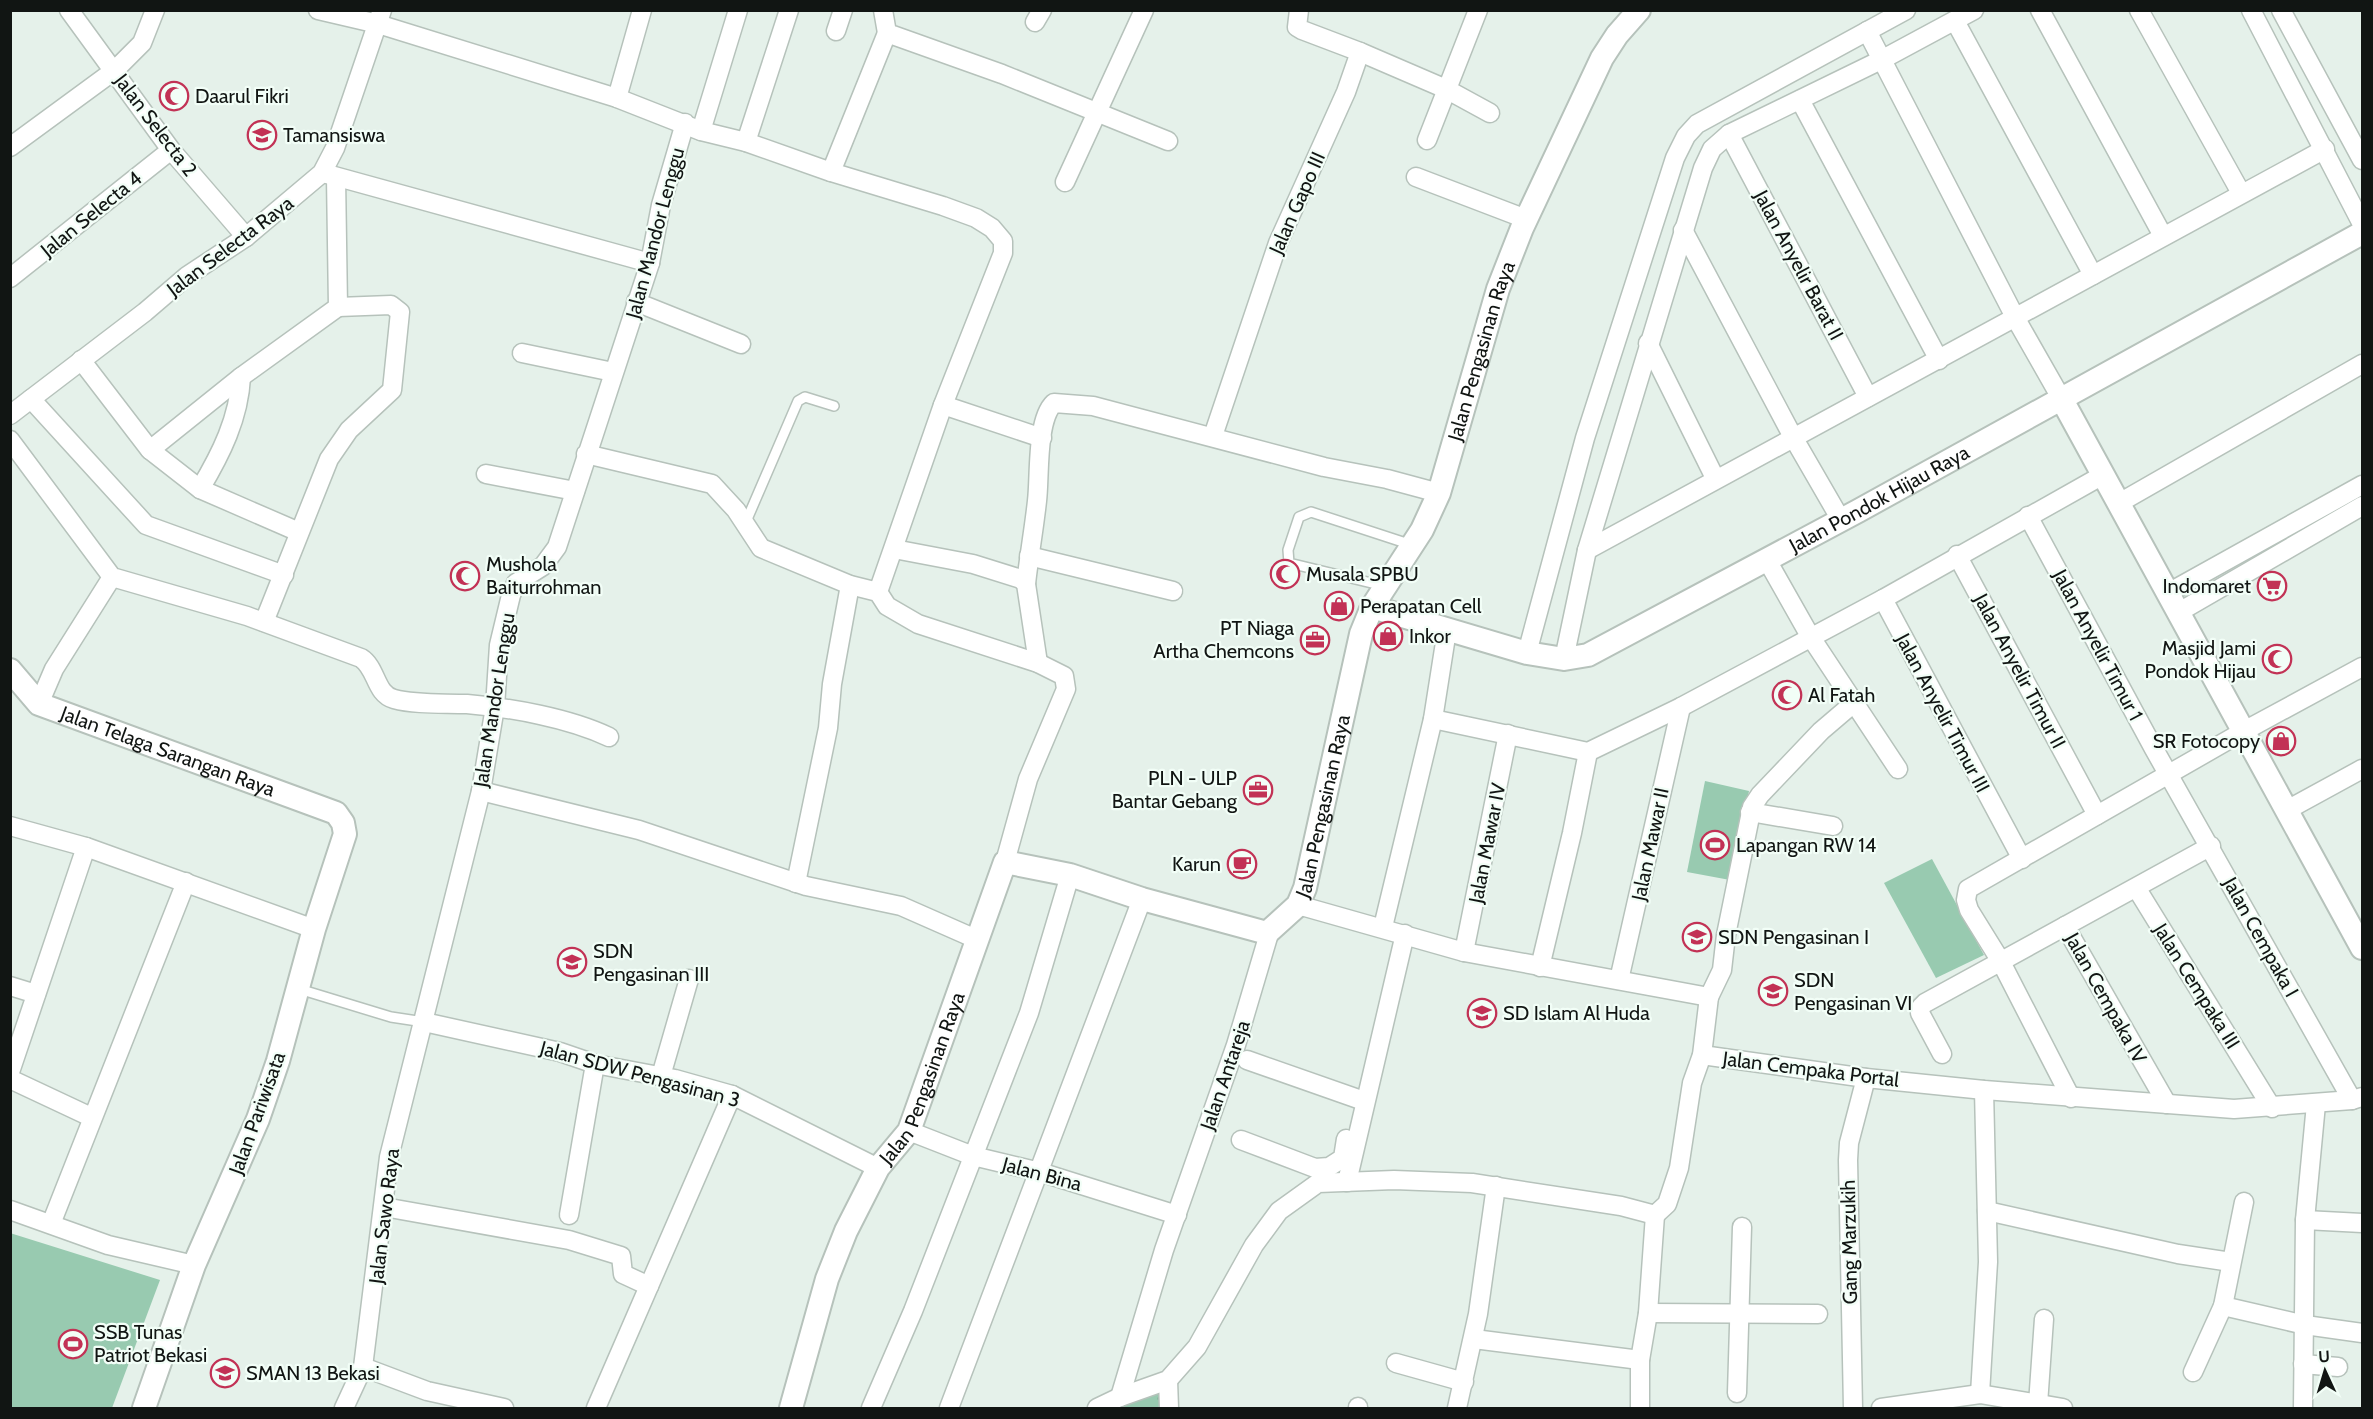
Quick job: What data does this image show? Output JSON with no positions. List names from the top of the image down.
{
  "streets": {
    "street": [
      "Jalan Selecta 2",
      "Jalan Gapo III",
      "Jalan Selecta 4",
      "Jalan Mandor Lenggu",
      "Jalan Selecta Raya",
      "Jalan Anyelir Barat II",
      "Jalan Pengasinan Raya",
      "Jalan Pondok Hijau Raya",
      "Jalan Anyelir Timur 1",
      "Jalan Anyelir Timur II",
      "Jalan Anyelir Timur III",
      "Jalan Telaga Sarangan Raya",
      "Jalan Mawar IV",
      "Jalan Mawar II",
      "Jalan Cempaka I",
      "Jalan Cempaka III",
      "Jalan Cempaka IV",
      "Jalan Cempaka Portal",
      "Jalan SDW Pengasinan 3",
      "Jalan Antareja",
      "Jalan Pariwisata",
      "Jalan Bina",
      "Jalan Sawo Raya",
      "Gang Marzukih"
    ]
  },
  "crossings": [
    ["Jalan Selecta 2", "Jalan Selecta 4"],
    ["Jalan Selecta 2", "Jalan Selecta Raya"],
    ["Jalan Mandor Lenggu", "Jalan SDW Pengasinan 3"],
    ["Jalan Mandor Lenggu", "Jalan Sawo Raya"],
    ["Jalan Pengasinan Raya", "Jalan Pondok Hijau Raya"],
    ["Jalan Pengasinan Raya", "Jalan SDW Pengasinan 3"],
    ["Jalan Pengasinan Raya", "Jalan Antareja"],
    ["Jalan Pengasinan Raya", "Jalan Bina"],
    ["Jalan Anyelir Timur 1", "Jalan Cempaka I"],
    ["Jalan Telaga Sarangan Raya", "Jalan Pariwisata"],
    ["Jalan Cempaka I", "Jalan Cempaka Portal"],
    ["Jalan Cempaka III", "Jalan Cempaka Portal"],
    ["Jalan Cempaka IV", "Jalan Cempaka Portal"],
    ["Jalan Cempaka Portal", "Gang Marzukih"],
    ["Jalan SDW Pengasinan 3", "Jalan Sawo Raya"],
    ["Jalan Antareja", "Jalan Bina"]
  ],
  "places": {
    "mosque": [
      "Daarul Fikri",
      "Musala SPBU",
      "Mushola Baiturrohman",
      "Masjid Jami Pondok Hijau",
      "Al Fatah"
    ],
    "school or university": [
      "Tamansiswa",
      "SDN Pengasinan I",
      "SDN Pengasinan III",
      "SDN Pengasinan VI",
      "SD Islam Al Huda",
      "SMAN 13 Bekasi"
    ],
    "supermarket": ["Indomaret"],
    "shop": ["Perapatan Cell", "Inkor", "SR Fotocopy"],
    "office": ["PT Niaga Artha Chemcons", "PLN - ULP Bantar Gebang"],
    "sports": ["Lapangan RW 14", "SSB Tunas Patriot Bekasi"],
    "cafe": ["Karun"]
  },
  "north": "top"
}
